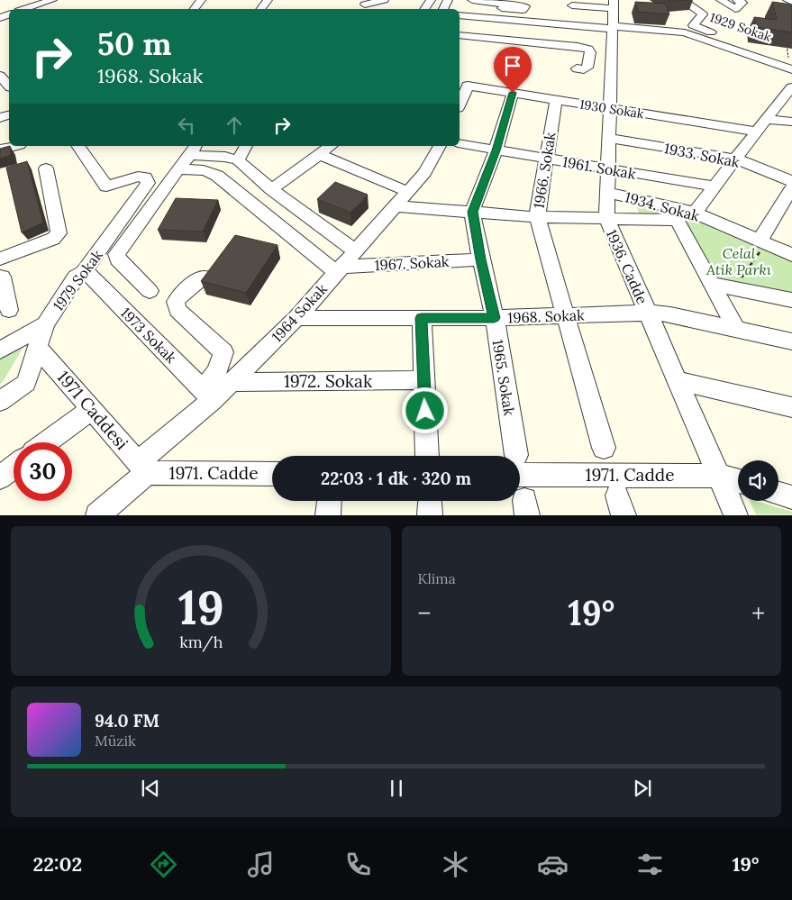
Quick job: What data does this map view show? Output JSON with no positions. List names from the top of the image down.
{
  "streets": {
    "street": [
      "1929 Sokak",
      "1930 Sokak",
      "1933. Sokak",
      "1961. Sokak",
      "1966. Sokak",
      "1934. Sokak",
      "1967. Sokak",
      "1936. Cadde",
      "1979 Sokak",
      "1964 Sokak",
      "1968. Sokak",
      "1973 Sokak",
      "1965. Sokak",
      "1972. Sokak",
      "1971 Caddesi",
      "1971. Cadde"
    ]
  },
  "crossings": [
    ["1930 Sokak", "1966. Sokak"],
    ["1930 Sokak", "1936. Cadde"],
    ["1933. Sokak", "1936. Cadde"],
    ["1961. Sokak", "1966. Sokak"],
    ["1961. Sokak", "1936. Cadde"],
    ["1966. Sokak", "1934. Sokak"],
    ["1966. Sokak", "1968. Sokak"],
    ["1934. Sokak", "1936. Cadde"],
    ["1934. Sokak", "1964 Sokak"],
    ["1934. Sokak", "1965. Sokak"],
    ["1967. Sokak", "1964 Sokak"],
    ["1967. Sokak", "1965. Sokak"],
    ["1936. Cadde", "1968. Sokak"],
    ["1936. Cadde", "1971. Cadde"],
    ["1979 Sokak", "1973 Sokak"],
    ["1979 Sokak", "1971 Caddesi"],
    ["1964 Sokak", "1968. Sokak"],
    ["1964 Sokak", "1973 Sokak"],
    ["1964 Sokak", "1972. Sokak"],
    ["1964 Sokak", "1971 Caddesi"],
    ["1964 Sokak", "1971. Cadde"],
    ["1968. Sokak", "1965. Sokak"],
    ["1971 Caddesi", "1971. Cadde"]
  ],
  "parks": ["Celal Atik Parkı"],
  "page": {
    "turn": ["50 m", "1968. Sokak"],
    "limit": "30",
    "trip": "22:03 · 1 dk · 320 m",
    "tile": "Klima",
    "heat": ["−", "19°", "+"],
    "song": ["94.0 FM", "Müzik"],
    "tabs": ["22:02", "19°"],
    "gauge": ["19", "km/h"]
  }
}
